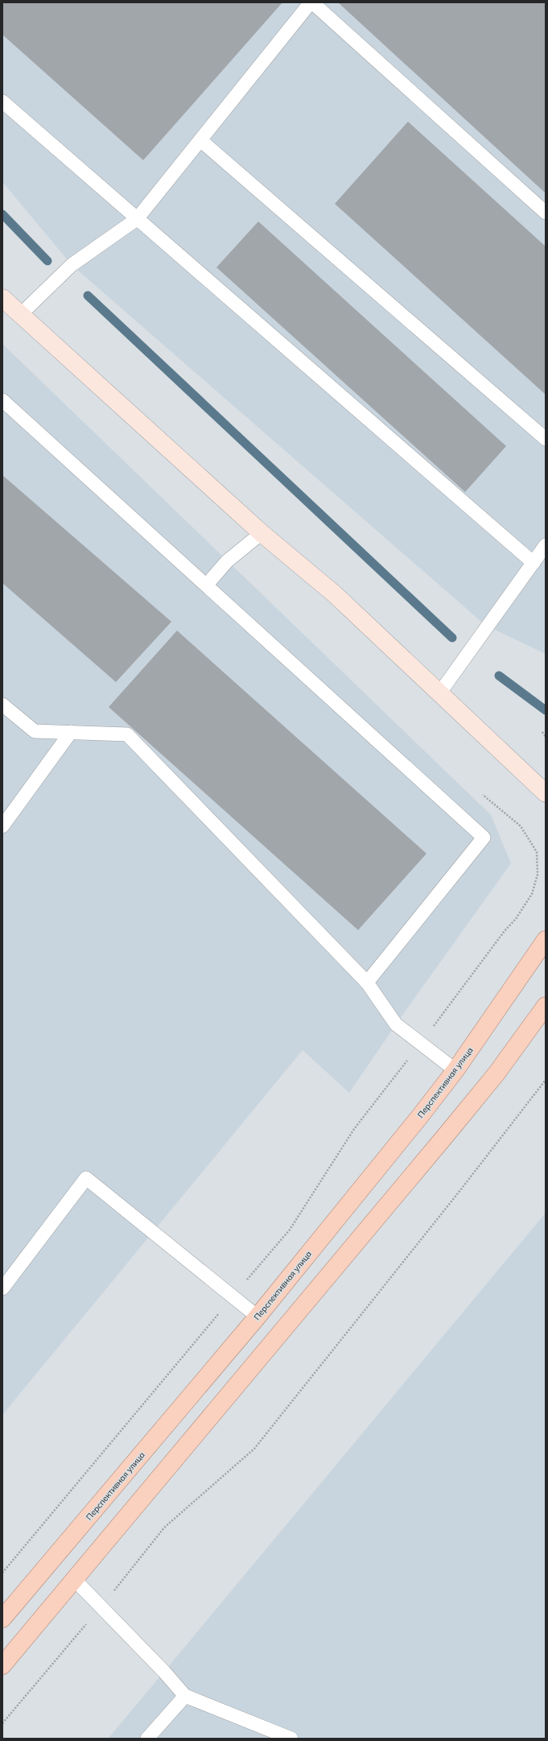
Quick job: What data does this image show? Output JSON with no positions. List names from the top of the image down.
{
  "streets": {
    "main road": ["Перспективная улица"]
  }
}
